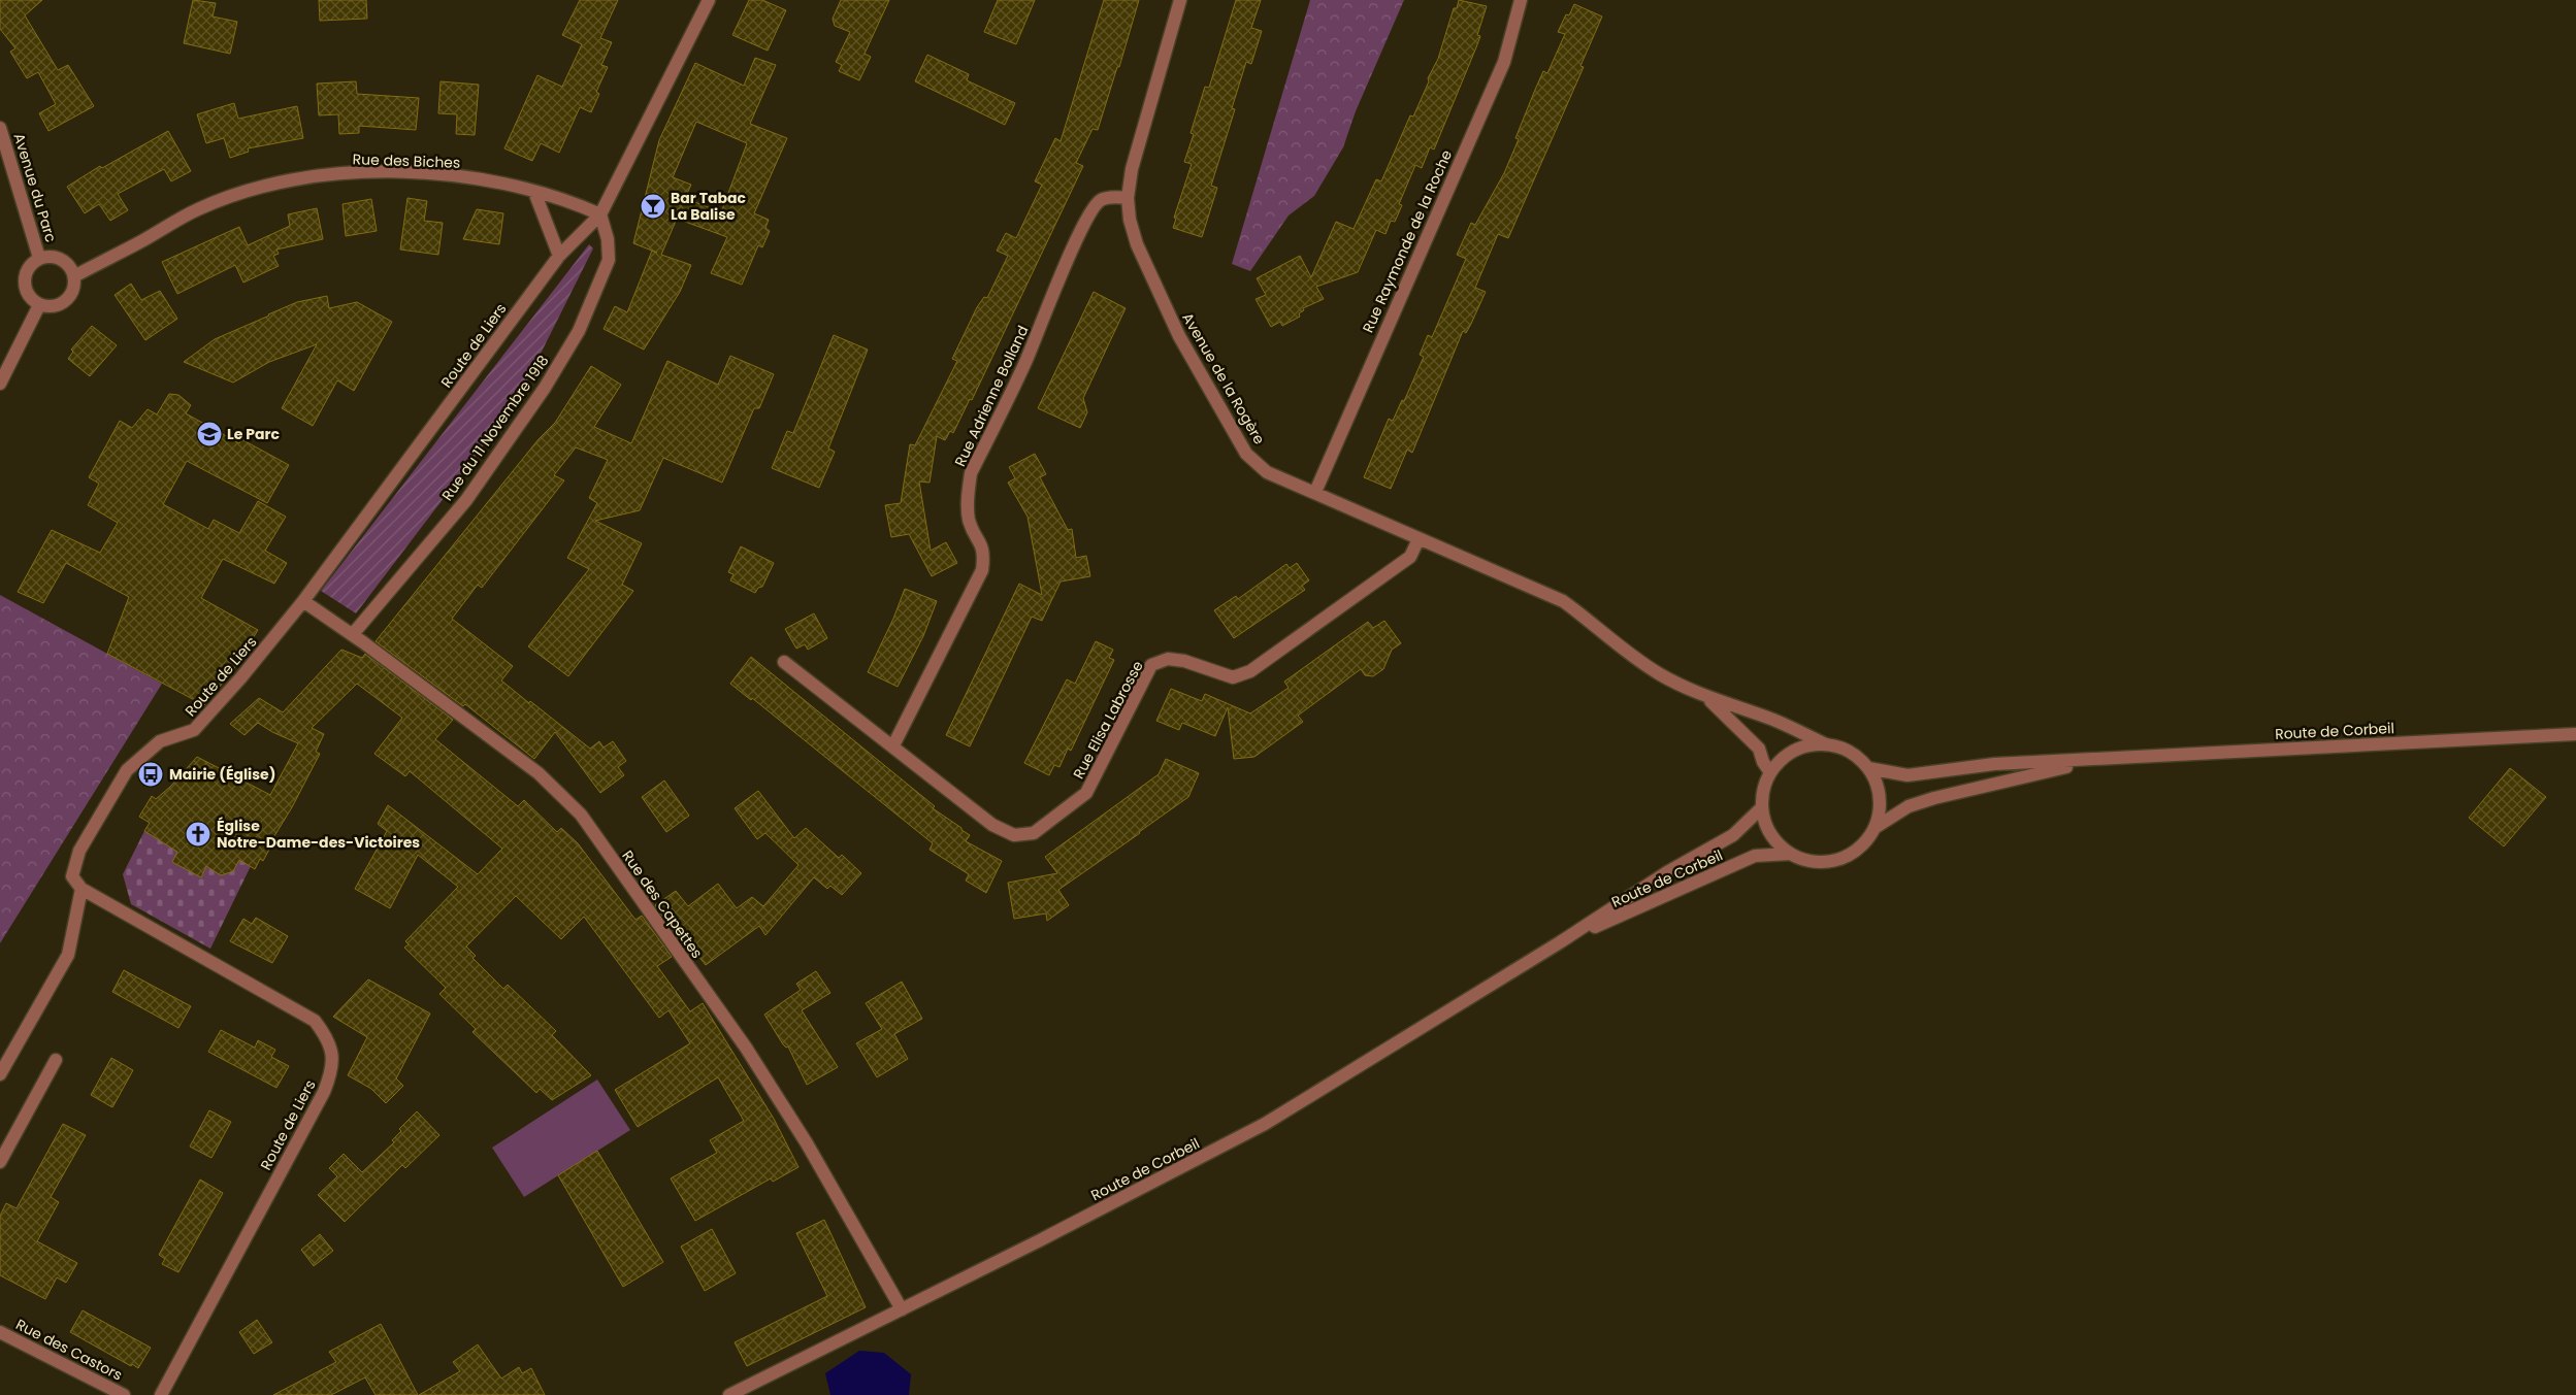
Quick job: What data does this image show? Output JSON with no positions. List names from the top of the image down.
{
  "streets": {
    "street": [
      "Rue des Biches",
      "Avenue du Parc",
      "Rue Raymonde de la Roche",
      "Route de Liers",
      "Avenue de la Rogère",
      "Rue Adrienne Bolland",
      "Rue du 11 Novembre 1918",
      "Rue Elisa Labrosse",
      "Route de Corbeil",
      "Rue des Capettes",
      "Rue des Castors"
    ]
  },
  "crossings": [
    ["Rue des Biches", "Avenue du Parc"],
    ["Rue des Biches", "Route de Liers"],
    ["Rue des Biches", "Rue du 11 Novembre 1918"],
    ["Rue Raymonde de la Roche", "Avenue de la Rogère"],
    ["Route de Liers", "Rue du 11 Novembre 1918"],
    ["Route de Liers", "Rue des Capettes"],
    ["Avenue de la Rogère", "Rue Adrienne Bolland"],
    ["Avenue de la Rogère", "Rue Elisa Labrosse"],
    ["Avenue de la Rogère", "Route de Corbeil"],
    ["Rue Adrienne Bolland", "Rue Elisa Labrosse"],
    ["Rue du 11 Novembre 1918", "Rue des Capettes"],
    ["Route de Corbeil", "Rue des Capettes"]
  ],
  "places": {
    "bar": ["Bar Tabac La Balise"],
    "school or university": ["Le Parc"],
    "bus stop": ["Mairie (Église)"],
    "church": ["Église Notre-Dame-des-Victoires"]
  }
}
